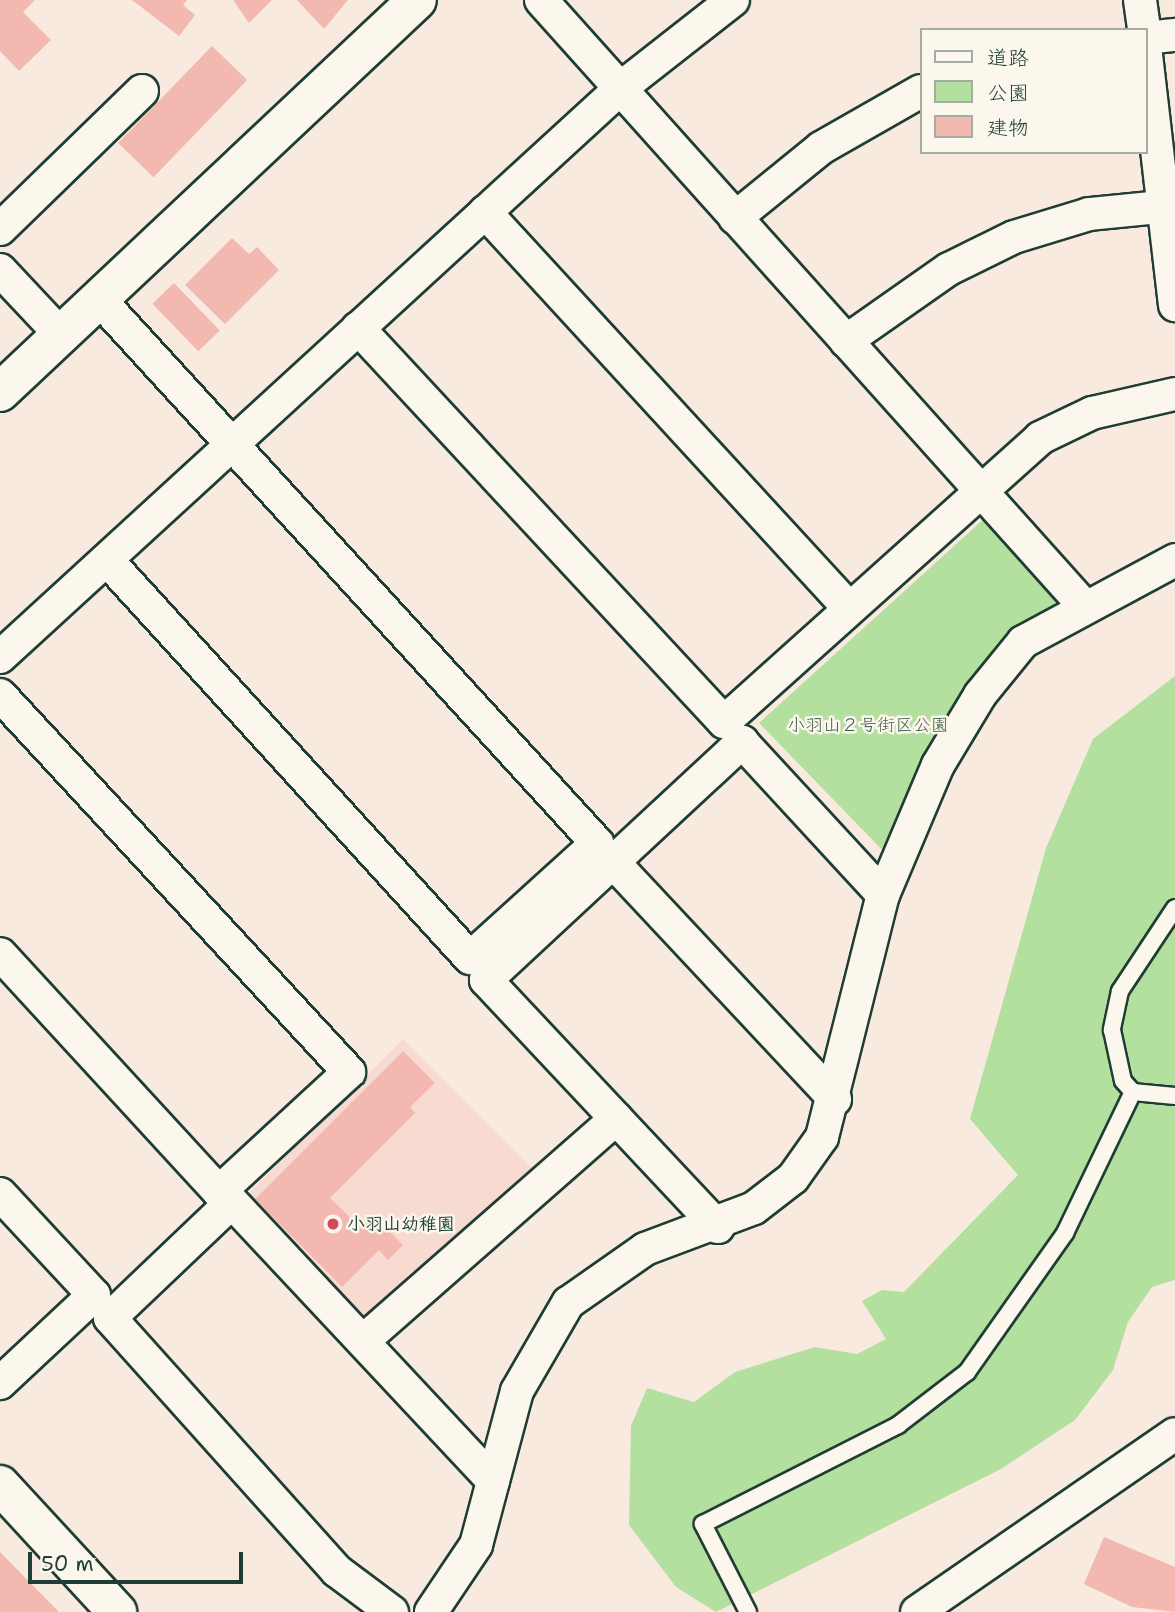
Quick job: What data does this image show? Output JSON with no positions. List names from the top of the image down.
{
  "parks": ["小羽山２号街区公園"],
  "places": ["小羽山幼稚園"],
  "legend": ["道路", "公園", "建物"],
  "scale_bar": "50 m"
}
